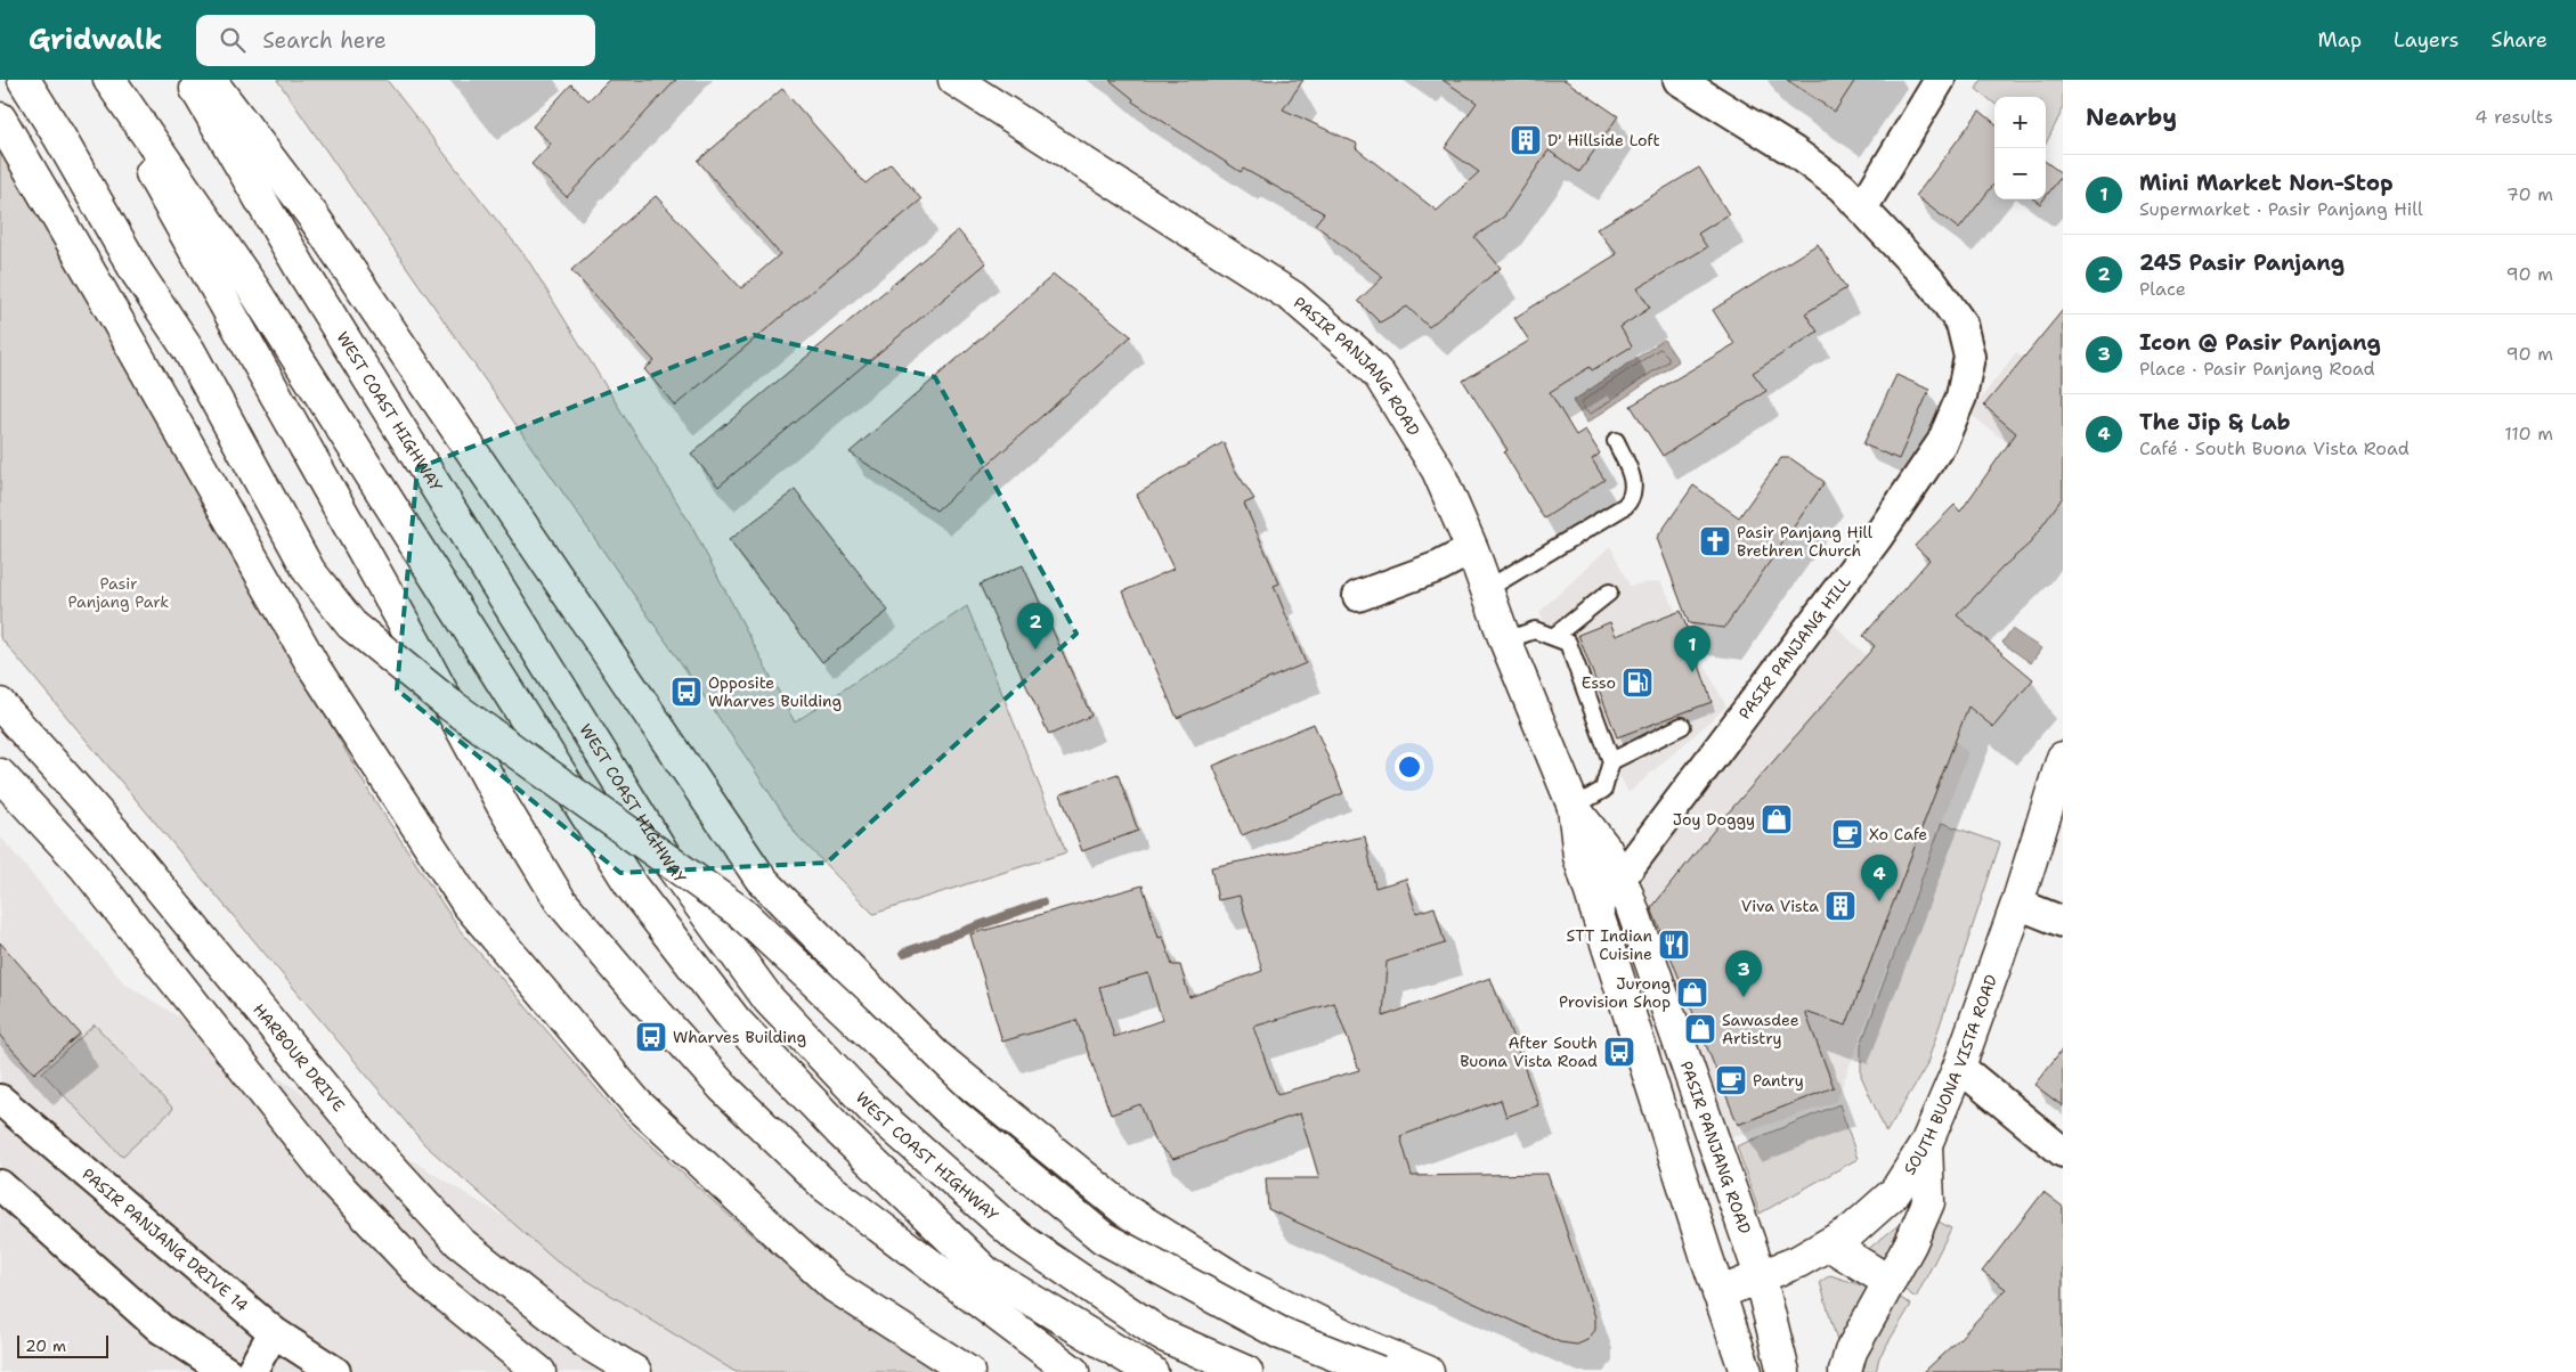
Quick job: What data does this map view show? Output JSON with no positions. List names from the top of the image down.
{
  "streets": {
    "main road": [
      "PASIR PANJANG ROAD",
      "WEST COAST HIGHWAY",
      "HARBOUR DRIVE",
      "SOUTH BUONA VISTA ROAD"
    ],
    "street": ["PASIR PANJANG HILL", "PASIR PANJANG DRIVE 14"]
  },
  "crossings": [
    ["PASIR PANJANG ROAD", "PASIR PANJANG HILL"],
    ["PASIR PANJANG ROAD", "SOUTH BUONA VISTA ROAD"]
  ],
  "parks": ["Pasir Panjang Park"],
  "places": {
    "building": ["D' Hillside Loft", "Viva Vista"],
    "church": ["Pasir Panjang Hill Brethren Church"],
    "fuel station": ["Esso"],
    "bus stop": ["Opposite Wharves Building", "Wharves Building", "After South Buona Vista Road"],
    "shop": ["Joy Doggy", "Jurong Provision Shop", "Sawasdee Artistry"],
    "cafe": ["Xo Cafe", "Pantry"],
    "restaurant": ["STT Indian Cuisine"]
  },
  "scale_bar": "20 m",
  "page": {
    "header": "Gridwalk",
    "search": "Search here",
    "nav": ["Map", "Layers", "Share"],
    "heading": ["Nearby", "4 results"],
    "map_buttons": ["+", "−"],
    "list": [
      {
        "mark": "1",
        "name": "Mini Market Non-Stop",
        "note": "Supermarket · Pasir Panjang Hill",
        "value": "70 m"
      },
      {
        "mark": "2",
        "name": "245 Pasir Panjang",
        "note": "Place",
        "value": "90 m"
      },
      {
        "mark": "3",
        "name": "Icon @ Pasir Panjang",
        "note": "Place · Pasir Panjang Road",
        "value": "90 m"
      },
      {
        "mark": "4",
        "name": "The Jip & Lab",
        "note": "Café · South Buona Vista Road",
        "value": "110 m"
      }
    ],
    "pins": [
      "2",
      "1",
      "4",
      "3"
    ],
    "scale": "20 m"
  }
}
